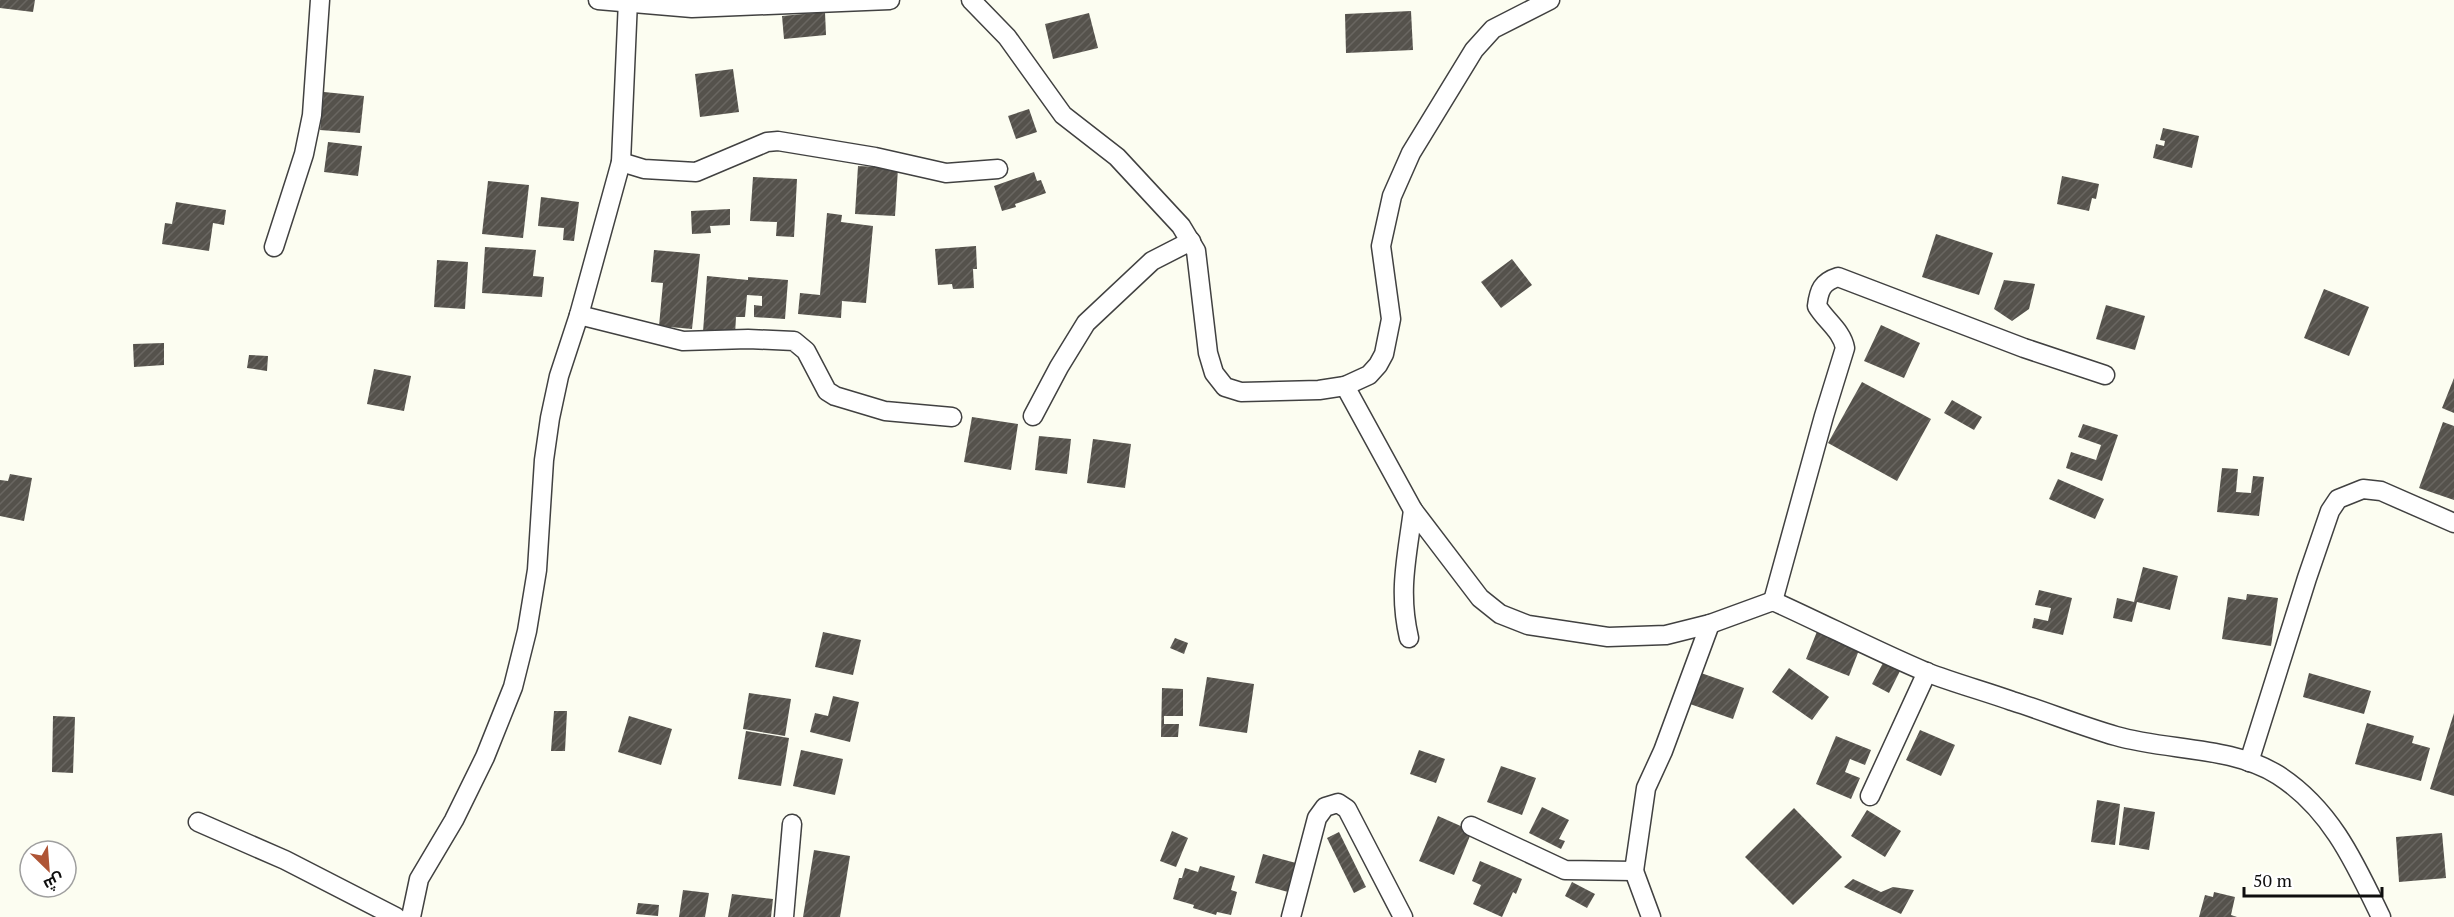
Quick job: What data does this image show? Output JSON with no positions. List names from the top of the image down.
{
  "scale_bar": "50 m",
  "north": "bottom right"
}
